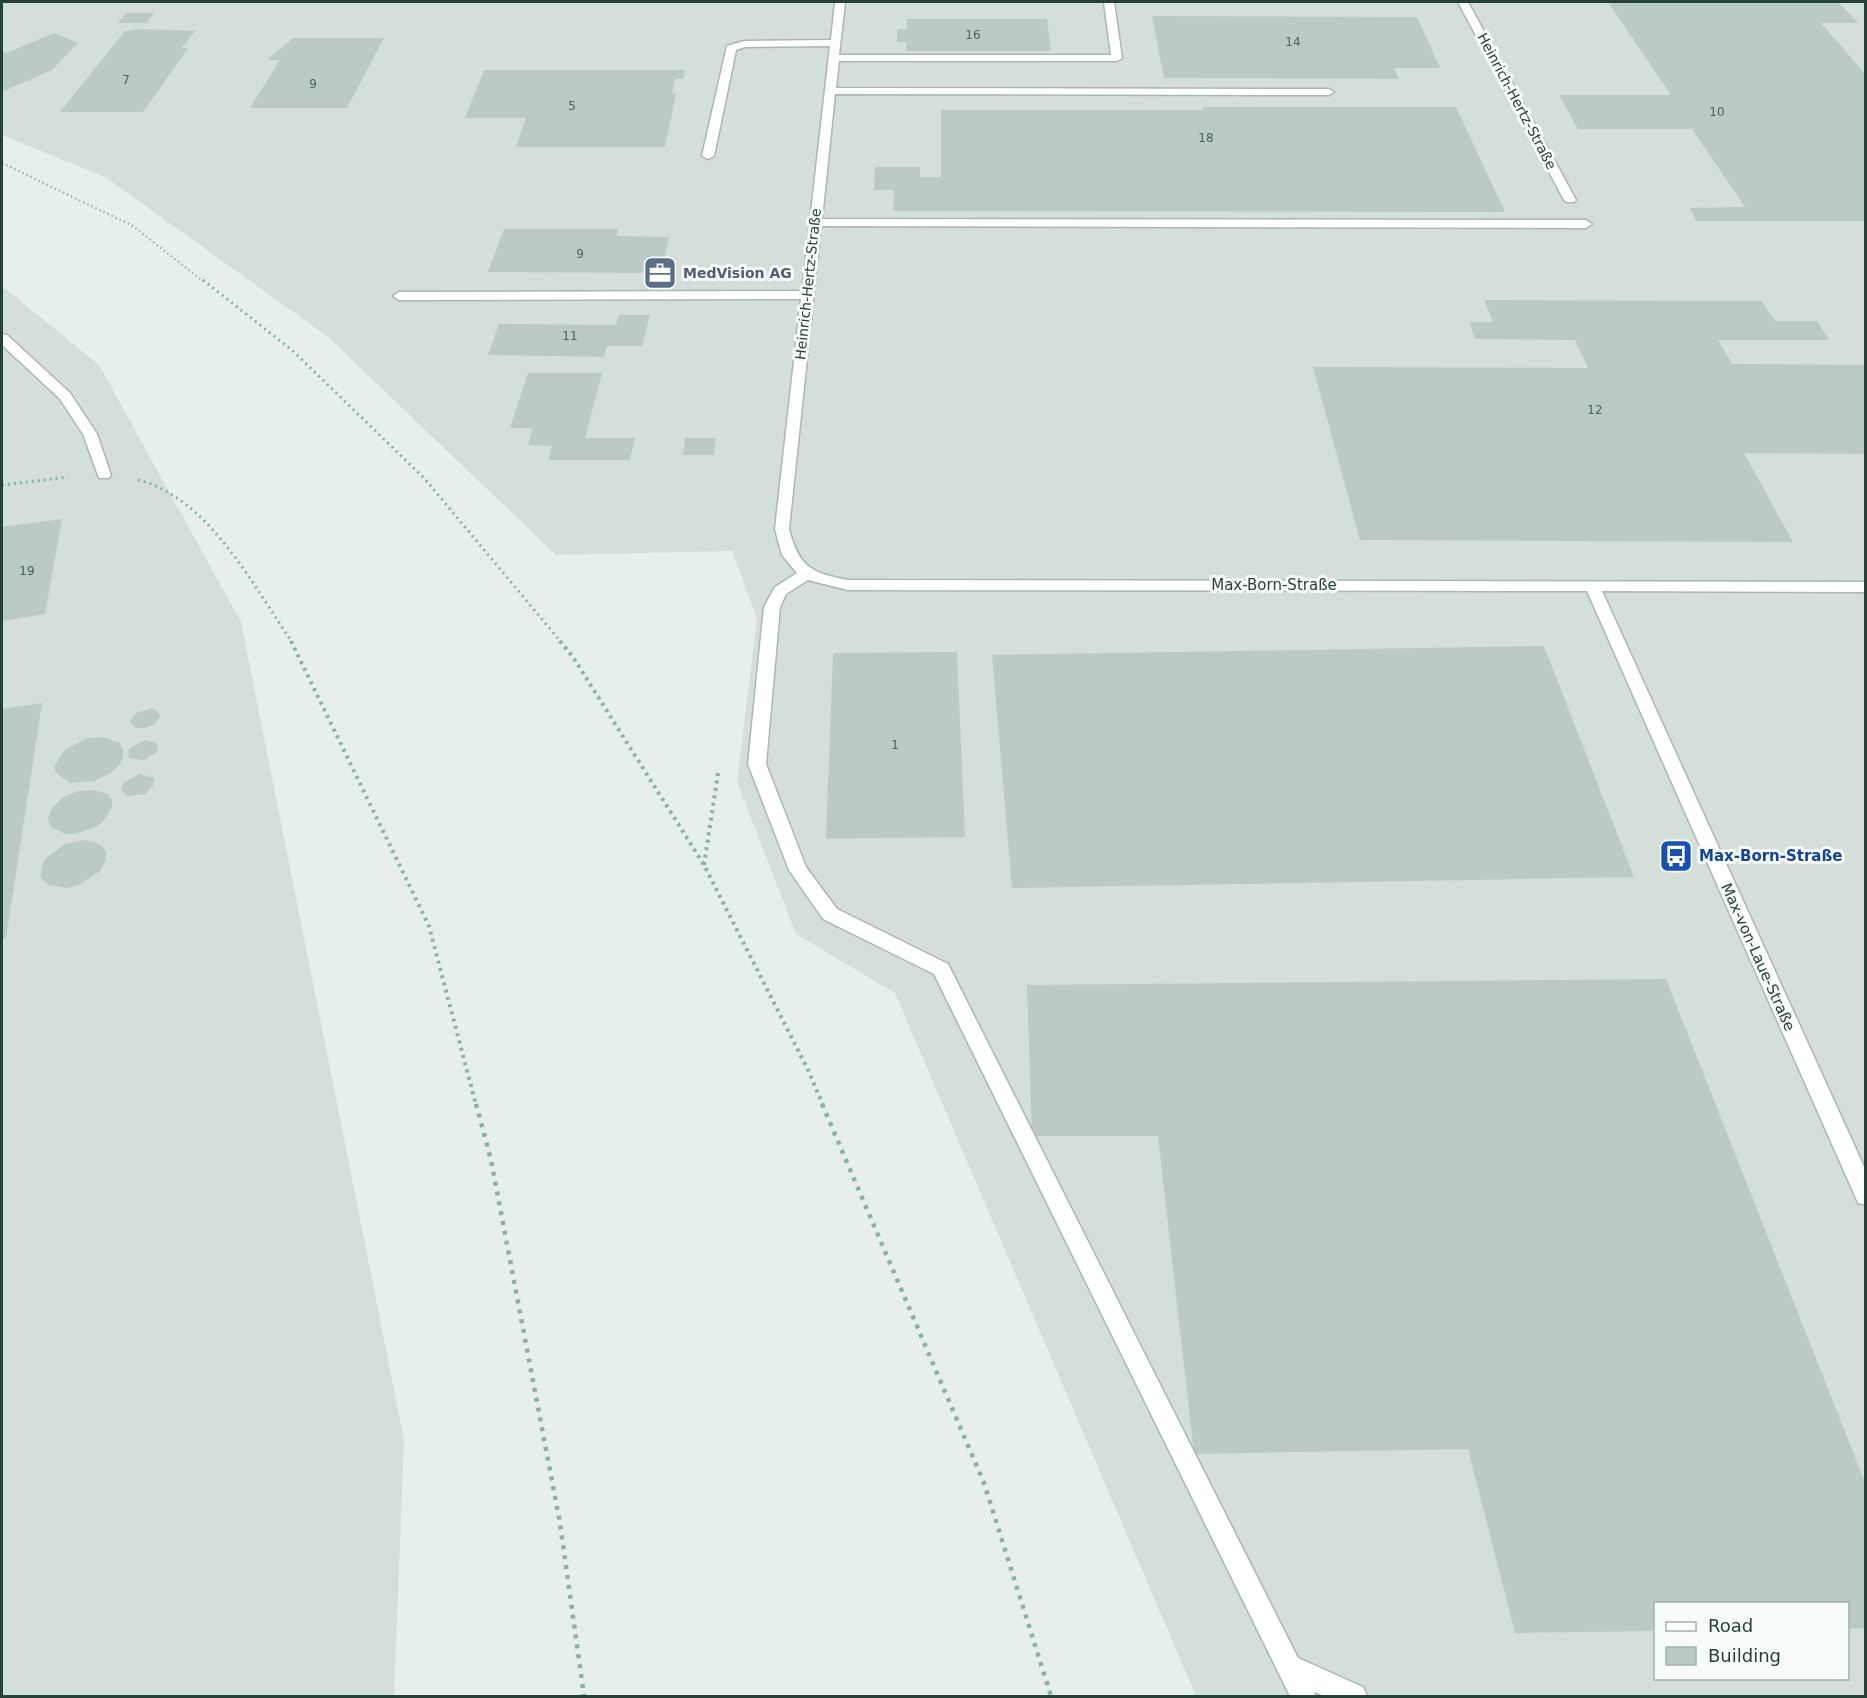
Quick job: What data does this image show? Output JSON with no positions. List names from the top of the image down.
{
  "streets": {
    "street": ["Heinrich-Hertz-Straße", "Max-Born-Straße", "Max-von-Laue-Straße"]
  },
  "crossings": [
    ["Heinrich-Hertz-Straße", "Max-Born-Straße"],
    ["Max-Born-Straße", "Max-von-Laue-Straße"]
  ],
  "places": {
    "office": ["MedVision AG"],
    "bus stop": ["Max-Born-Straße"]
  },
  "house_numbers": [
    "16",
    "14",
    "7",
    "9",
    "5",
    "10",
    "18",
    "9",
    "11",
    "12",
    "19",
    "1"
  ],
  "legend": ["Road", "Building"]
}
